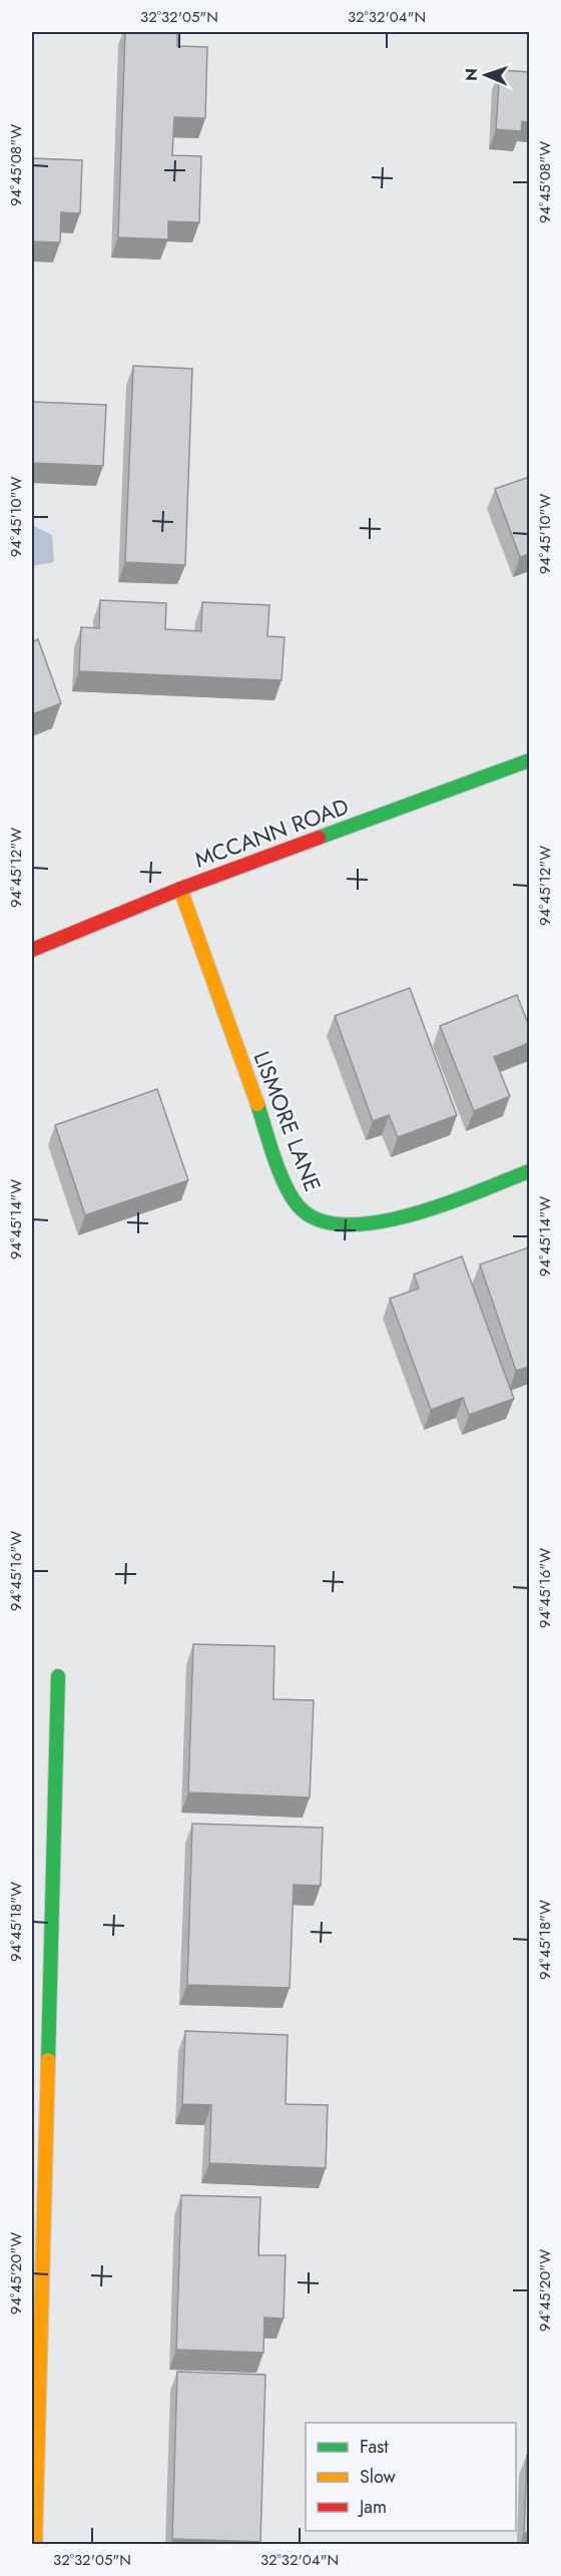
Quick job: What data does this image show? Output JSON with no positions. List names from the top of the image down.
{
  "streets": {
    "street": ["MCCANN ROAD", "LISMORE LANE"]
  },
  "crossings": [
    ["MCCANN ROAD", "LISMORE LANE"]
  ],
  "legend": ["Fast", "Slow", "Jam"],
  "north": "left",
  "coordinates": [
    "32°32'05\"N",
    "32°32'04\"N",
    "94°45'08\"W",
    "94°45'10\"W",
    "94°45'12\"W",
    "94°45'14\"W",
    "94°45'16\"W",
    "94°45'18\"W",
    "94°45'20\"W"
  ]
}
